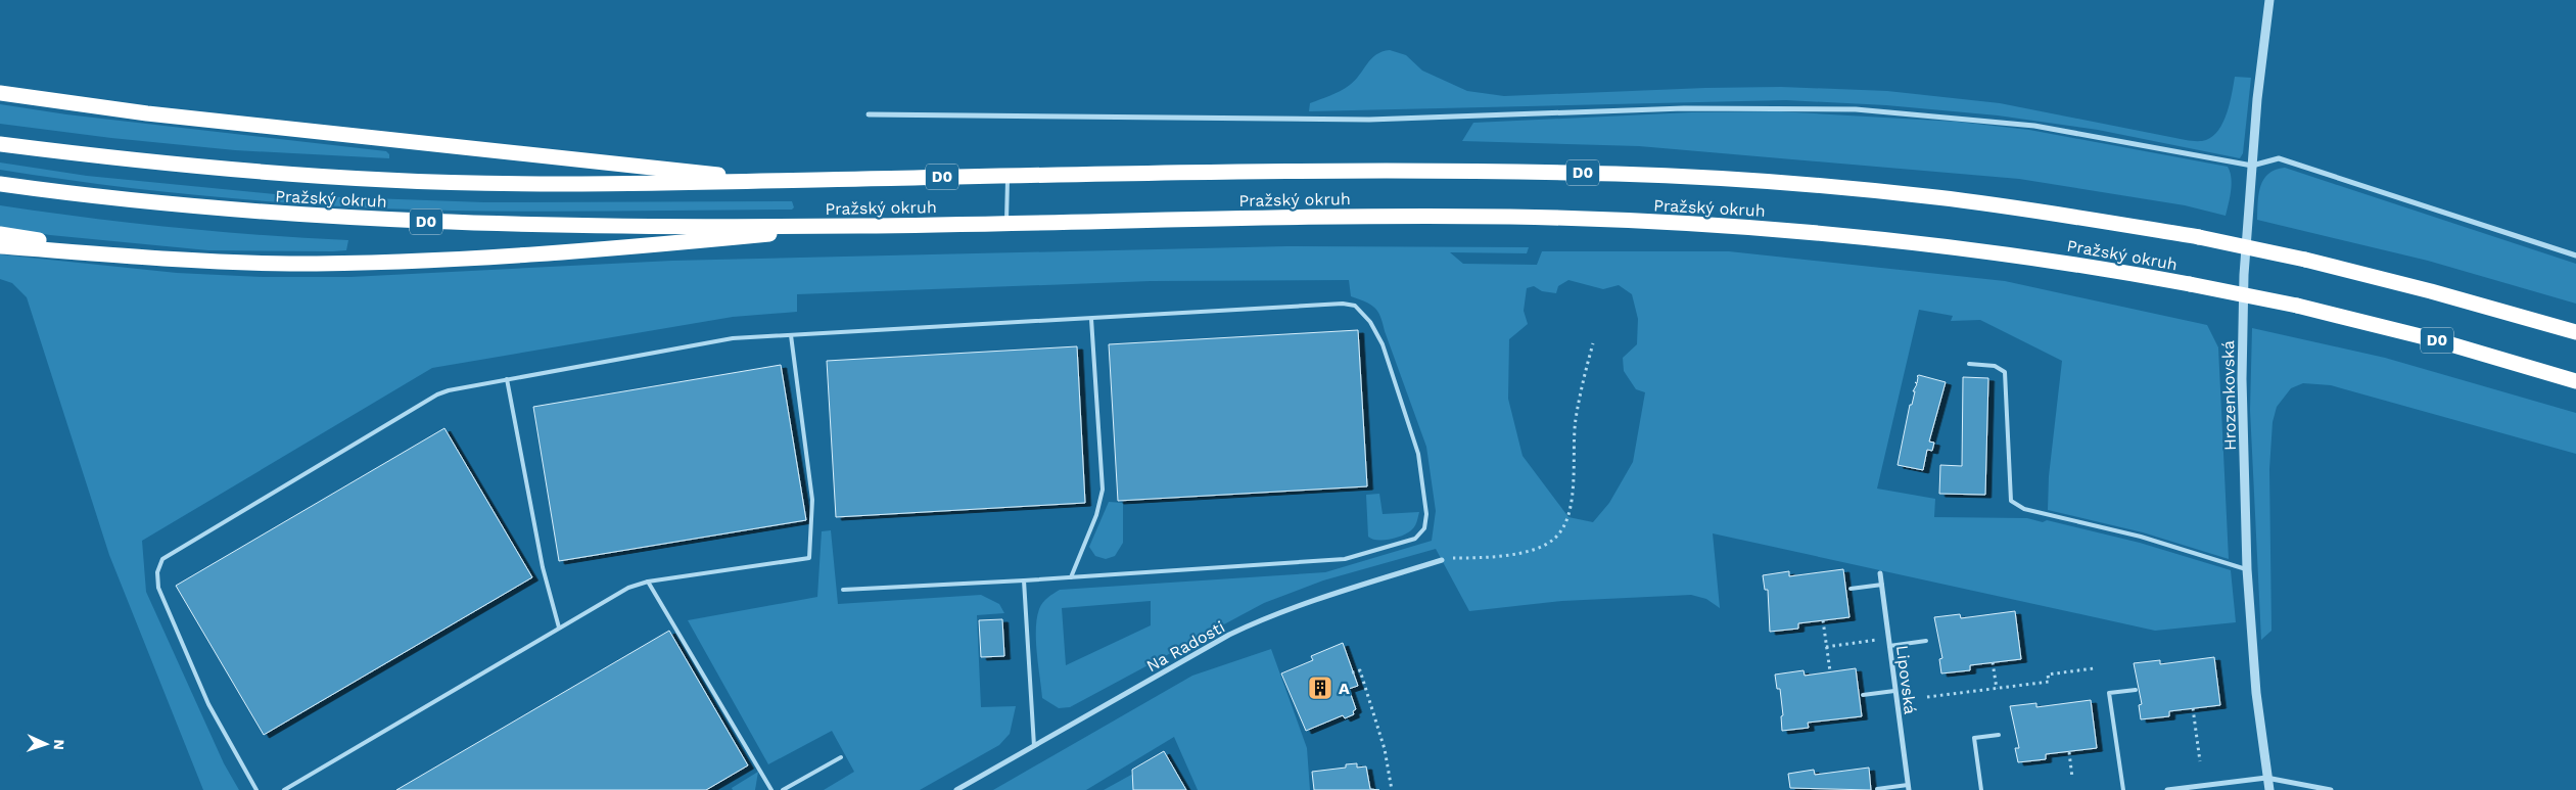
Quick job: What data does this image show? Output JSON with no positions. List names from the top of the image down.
{
  "streets": {
    "highway": ["D0", "Pražský okruh"],
    "street": ["Hrozenkovská", "Na Radosti", "Lipovská"]
  },
  "places": {
    "building": ["A"]
  },
  "north": "right"
}
